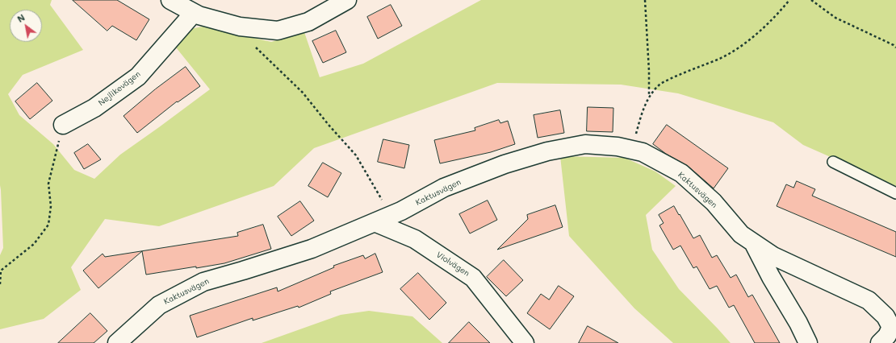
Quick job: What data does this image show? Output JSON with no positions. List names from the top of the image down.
{
  "streets": {
    "street": ["Nejlikevägen", "Kaktusvägen", "Violvägen"]
  },
  "crossings": [
    ["Kaktusvägen", "Violvägen"]
  ],
  "north": "top left"
}
